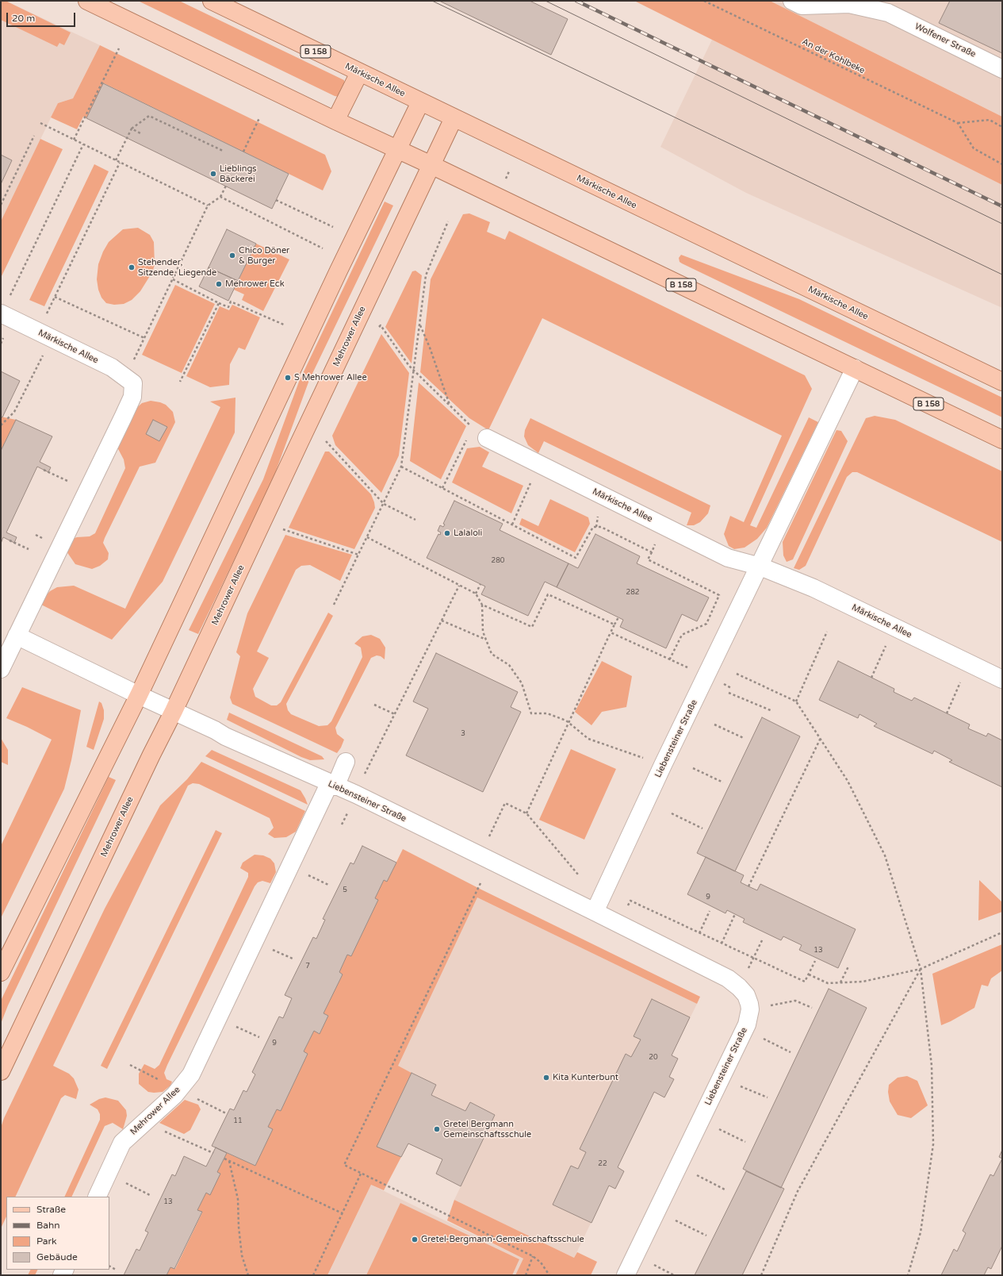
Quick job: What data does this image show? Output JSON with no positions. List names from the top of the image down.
{
  "streets": {
    "main road": ["B 158", "Märkische Allee", "Mehrower Allee"],
    "street": ["Wolfener Straße", "Liebensteiner Straße"],
    "path": ["An der Kohlbeke"]
  },
  "crossings": [
    ["B 158", "Mehrower Allee"],
    ["Märkische Allee", "Mehrower Allee"],
    ["Märkische Allee", "Liebensteiner Straße"],
    ["Mehrower Allee", "Liebensteiner Straße"]
  ],
  "places": [
    "Lieblings Bäckerei",
    "Chico Döner & Burger",
    "Stehender, Sitzende, Liegende",
    "Mehrower Eck",
    "S Mehrower Allee",
    "Lalaloli",
    "Kita Kunterbunt",
    "Gretel Bergmann Gemeinschaftsschule",
    "Gretel-Bergmann-Gemeinschaftsschule"
  ],
  "house_numbers": [
    "280",
    "282",
    "3",
    "5",
    "9",
    "13",
    "7",
    "9",
    "20",
    "11",
    "22",
    "13"
  ],
  "legend": [
    "Straße",
    "Bahn",
    "Park",
    "Gebäude"
  ],
  "scale_bar": "20 m"
}
